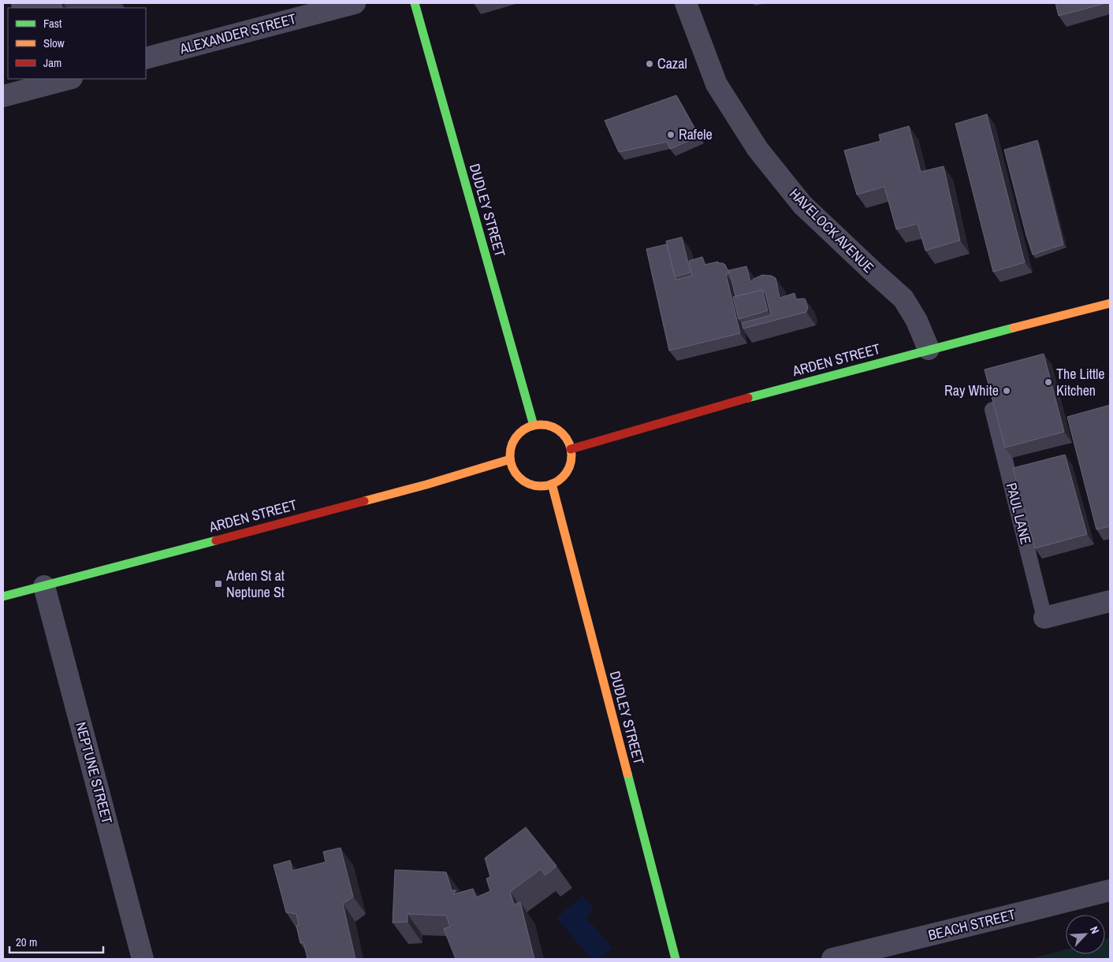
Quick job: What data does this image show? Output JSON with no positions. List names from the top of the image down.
{
  "streets": {
    "main road": ["DUDLEY STREET", "ARDEN STREET"],
    "street": [
      "ALEXANDER STREET",
      "HAVELOCK AVENUE",
      "NEPTUNE STREET",
      "BEACH STREET"
    ],
    "lane": ["PAUL LANE"]
  },
  "crossings": [
    ["DUDLEY STREET", "ARDEN STREET"],
    ["HAVELOCK AVENUE", "ARDEN STREET"],
    ["ARDEN STREET", "NEPTUNE STREET"]
  ],
  "places": {
    "other": [
      "Cazal",
      "Rafele",
      "The Little Kitchen",
      "Ray White"
    ],
    "transit": ["Arden St at Neptune St"]
  },
  "legend": ["Fast", "Slow", "Jam"],
  "scale_bar": "20 m",
  "north": "top right"
}
